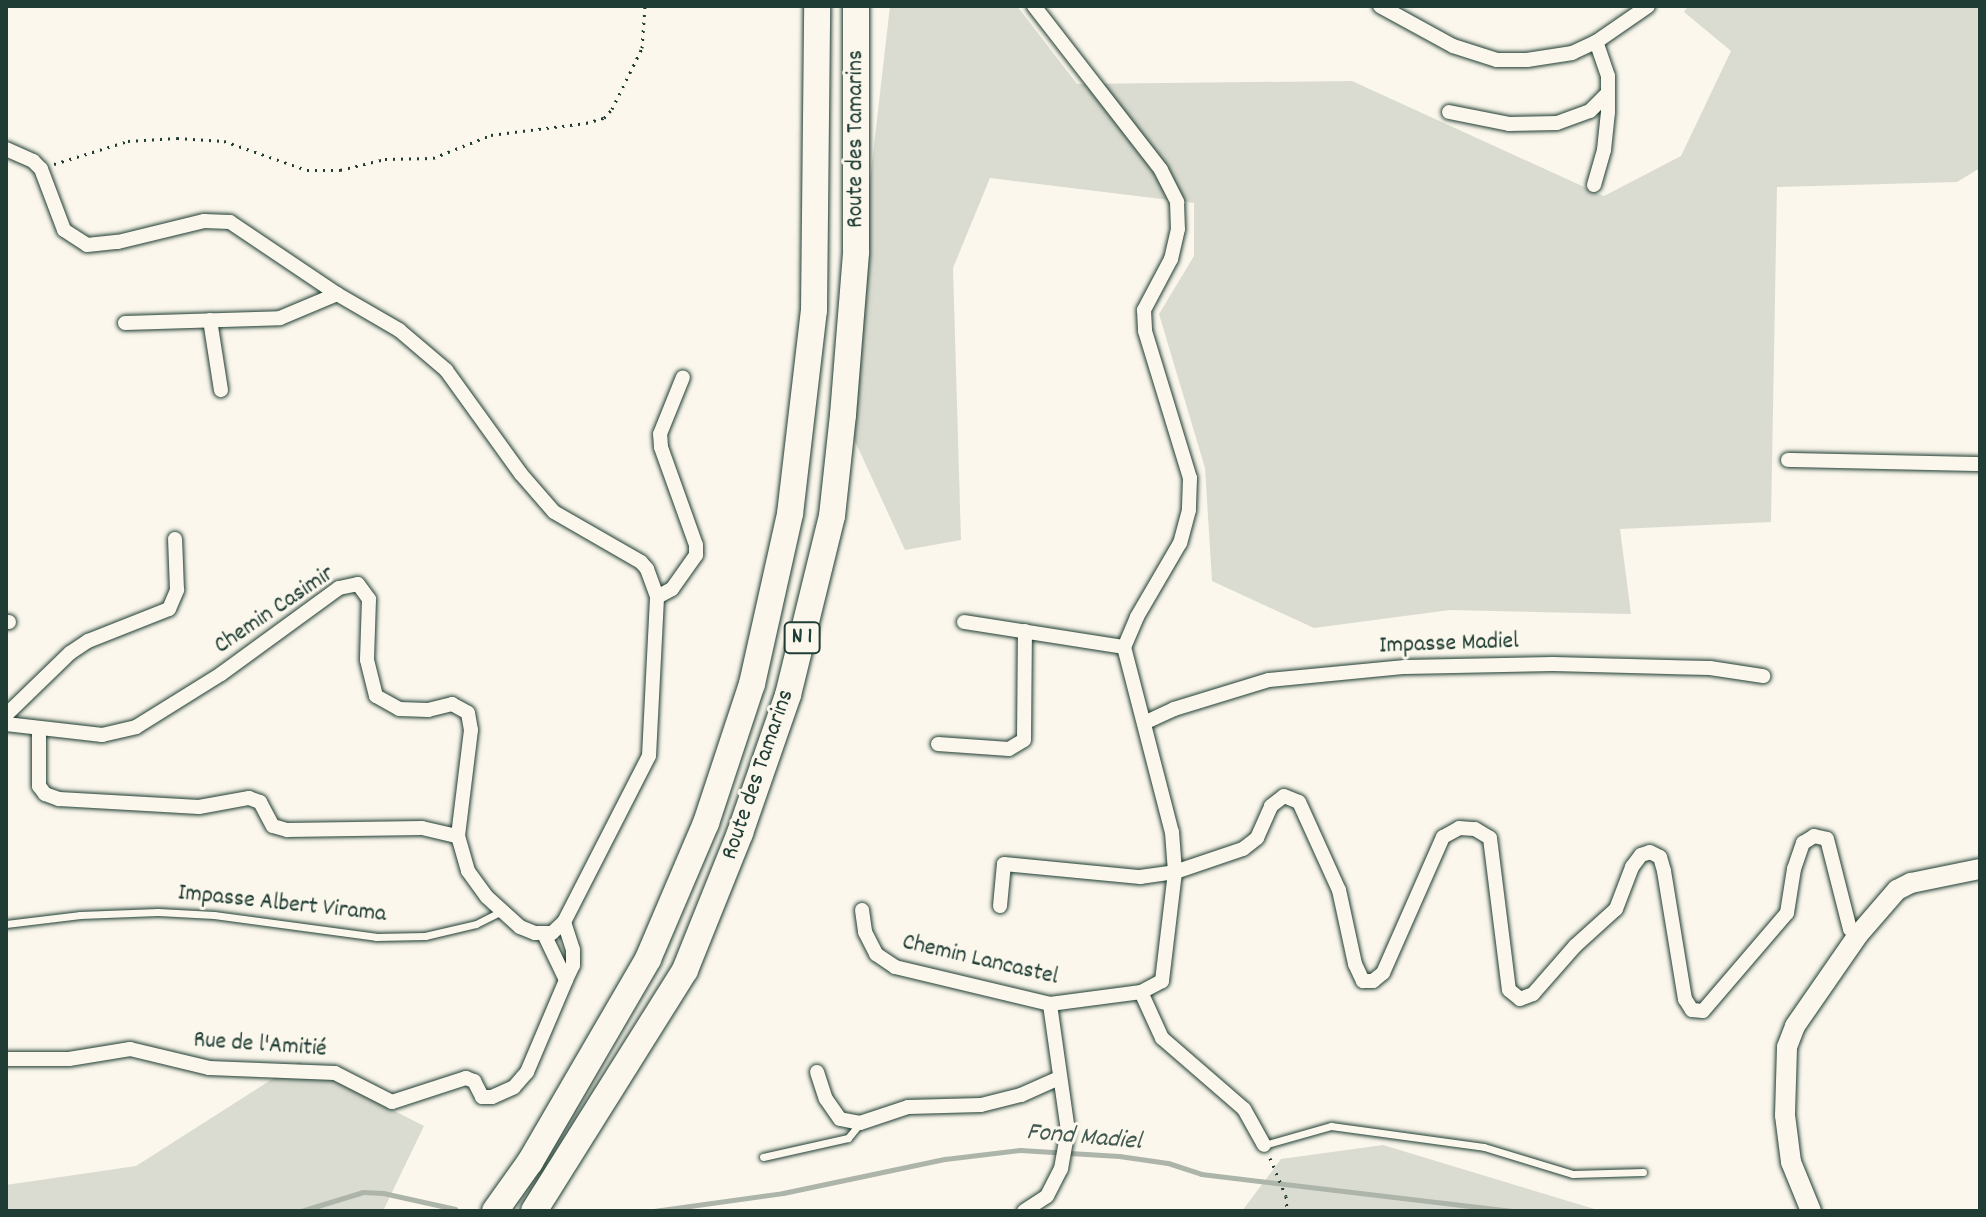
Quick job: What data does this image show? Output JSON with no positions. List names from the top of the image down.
{
  "streets": {
    "highway": ["Route des Tamarins", "N 1"],
    "street": [
      "Chemin Casimir",
      "Impasse Madiel",
      "Chemin Lancastel",
      "Rue de l'Amitié"
    ],
    "lane": ["Impasse Albert Virama"]
  },
  "crossings": [
    ["Chemin Casimir", "Impasse Albert Virama"]
  ],
  "water": ["Fond Madiel"]
}
